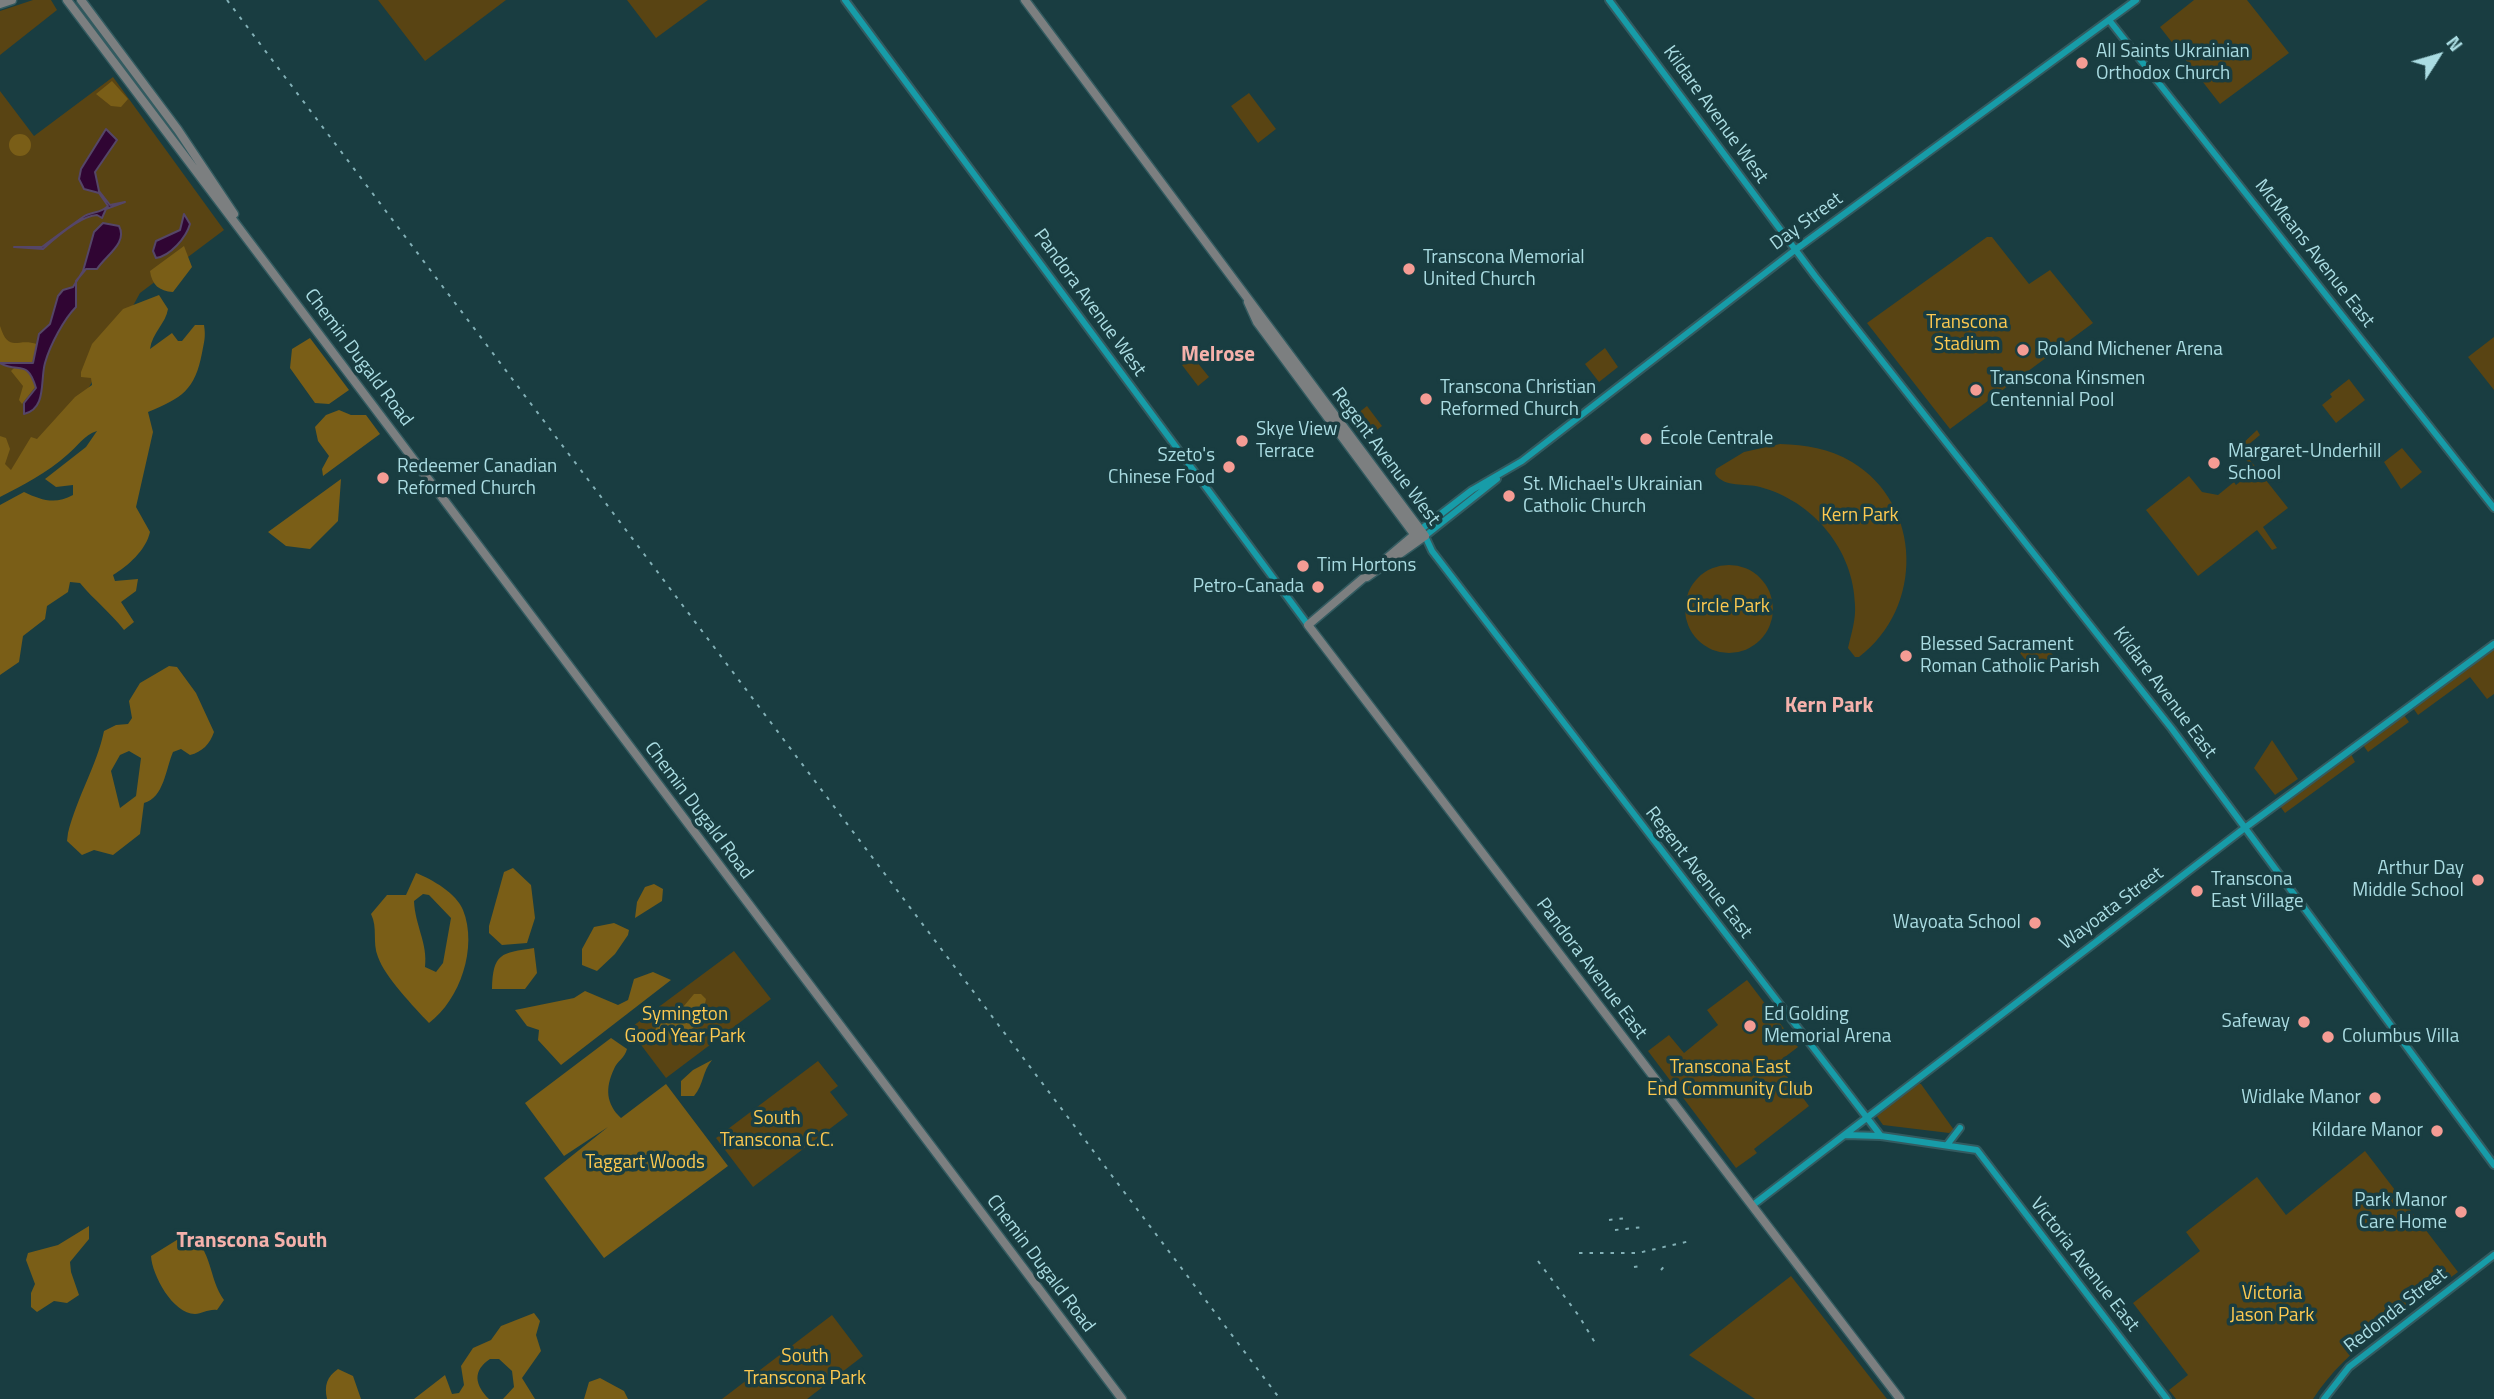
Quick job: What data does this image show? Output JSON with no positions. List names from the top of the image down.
{
  "streets": {
    "main road": [
      "Day Street",
      "Chemin Dugald Road",
      "Regent Avenue West",
      "Pandora Avenue East"
    ],
    "street": [
      "Kildare Avenue West",
      "McMeans Avenue East",
      "Pandora Avenue West",
      "Kildare Avenue East",
      "Regent Avenue East",
      "Wayoata Street",
      "Victoria Avenue East",
      "Redonda Street"
    ]
  },
  "crossings": [
    ["Kildare Avenue West", "Day Street"],
    ["Kildare Avenue West", "Kildare Avenue East"],
    ["Day Street", "McMeans Avenue East"],
    ["Day Street", "Pandora Avenue West"],
    ["Day Street", "Regent Avenue West"],
    ["Day Street", "Kildare Avenue East"],
    ["Day Street", "Pandora Avenue East"],
    ["Pandora Avenue West", "Pandora Avenue East"],
    ["Regent Avenue West", "Regent Avenue East"],
    ["Kildare Avenue East", "Wayoata Street"],
    ["Regent Avenue East", "Wayoata Street"],
    ["Wayoata Street", "Pandora Avenue East"]
  ],
  "districts": ["Melrose", "Kern Park", "Transcona South"],
  "parks": [
    "Transcona Stadium",
    "Kern Park",
    "Circle Park",
    "Symington Good Year Park",
    "Transcona East End Community Club",
    "South Transcona C.C.",
    "Taggart Woods",
    "Victoria Jason Park",
    "South Transcona Park"
  ],
  "places": [
    "All Saints Ukrainian Orthodox Church",
    "Transcona Memorial United Church",
    "Roland Michener Arena",
    "Transcona Kinsmen Centennial Pool",
    "Transcona Christian Reformed Church",
    "École Centrale",
    "Skye View Terrace",
    "Margaret-Underhill School",
    "Szeto's Chinese Food",
    "Redeemer Canadian Reformed Church",
    "St. Michael's Ukrainian Catholic Church",
    "Tim Hortons",
    "Petro-Canada",
    "Blessed Sacrament Roman Catholic Parish",
    "Arthur Day Middle School",
    "Transcona East Village",
    "Wayoata School",
    "Safeway",
    "Ed Golding Memorial Arena",
    "Columbus Villa",
    "Widlake Manor",
    "Kildare Manor",
    "Park Manor Care Home"
  ],
  "north": "top right"
}
